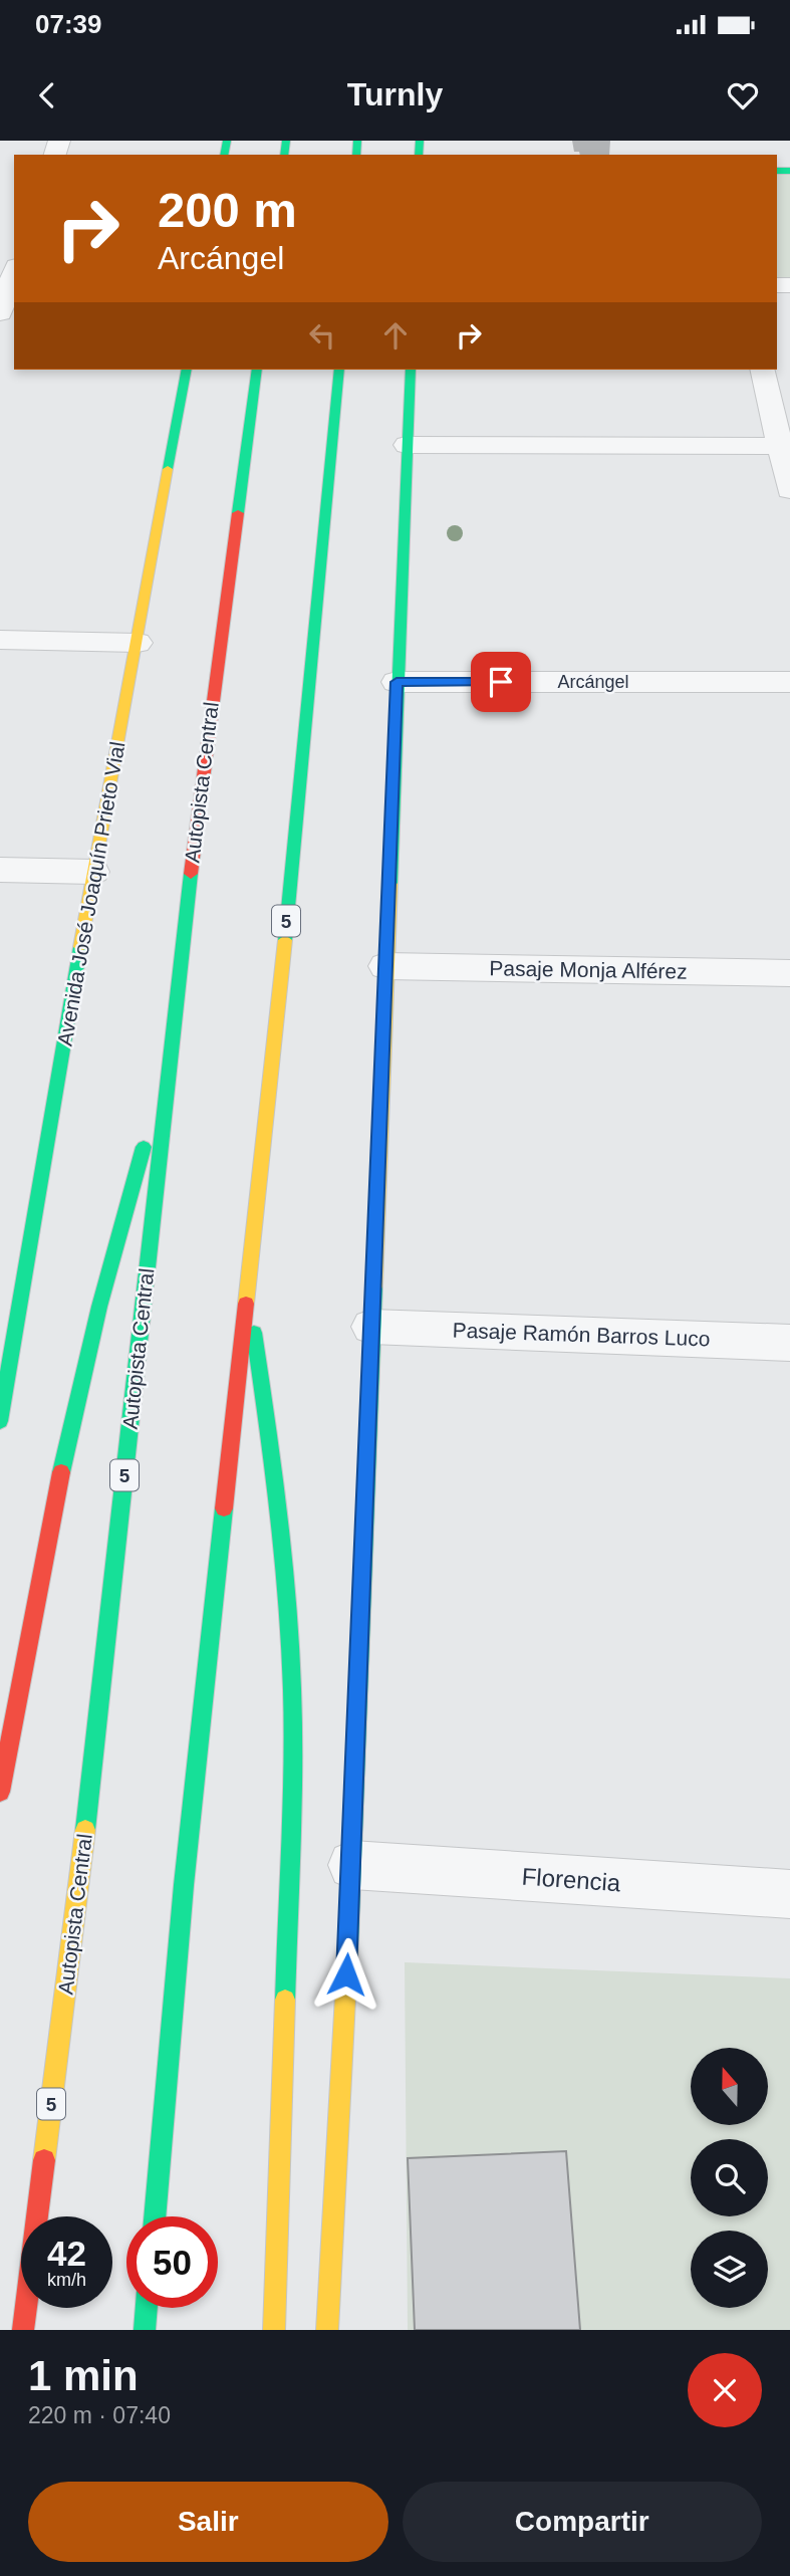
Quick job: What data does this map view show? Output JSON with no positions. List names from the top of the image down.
{
  "streets": {
    "main road": ["Autopista Central", "Avenida José Joaquín Prieto Vial", "5"],
    "street": [
      "Arcángel",
      "Pasaje Monja Alférez",
      "Pasaje Ramón Barros Luco",
      "Florencia"
    ]
  },
  "north": "top",
  "page": {
    "status": "07:39",
    "header": "Turnly",
    "turn": ["200 m", "Arcángel"],
    "speed": "42 km/h",
    "limit": "50",
    "heading": ["1 min", "220 m · 07:40"],
    "buttons": ["Salir", "Compartir"]
  }
}
